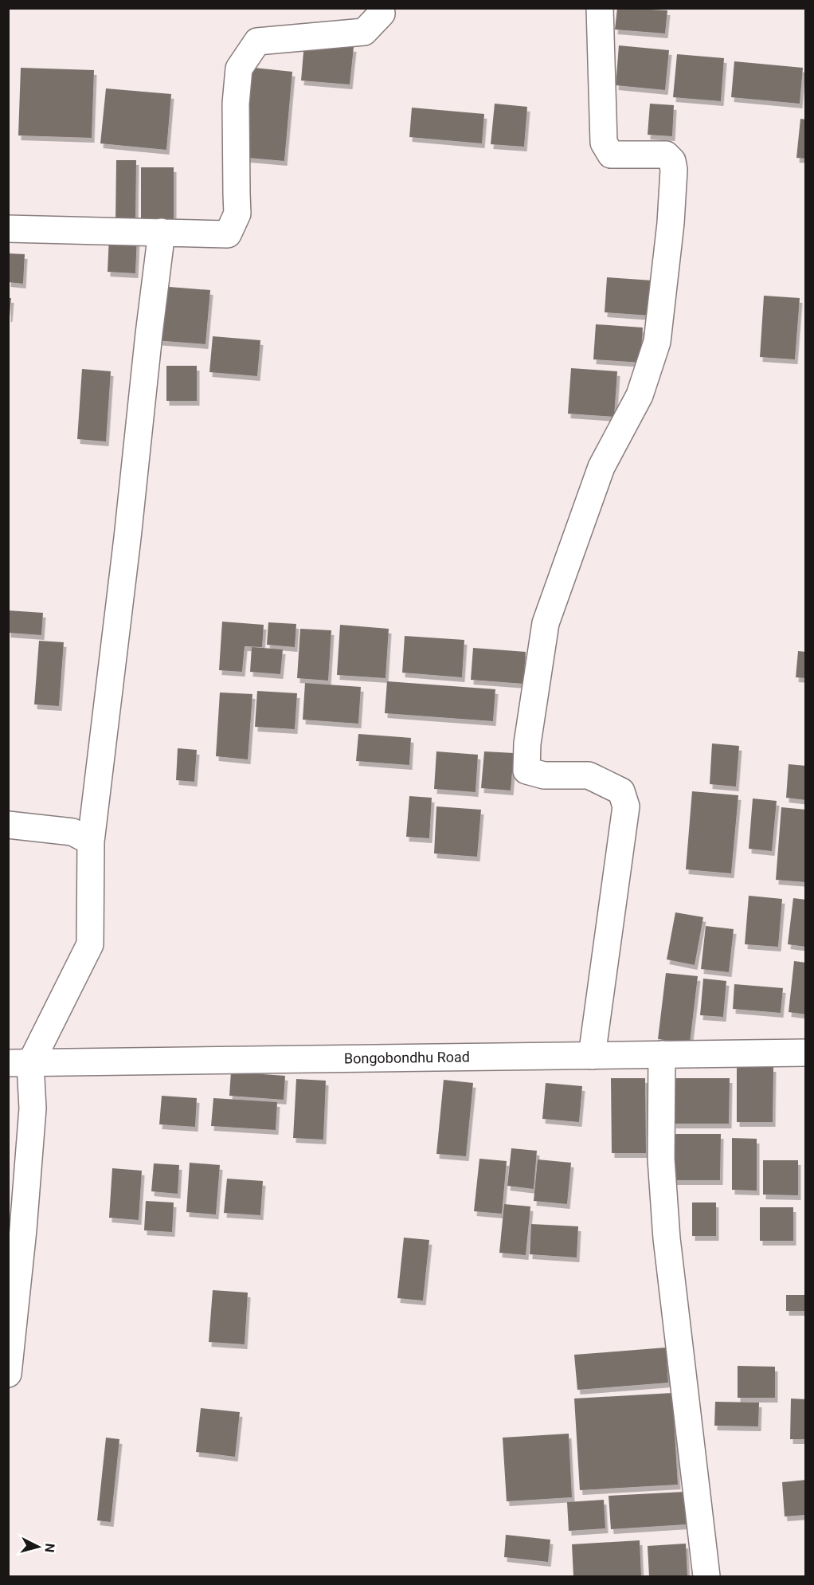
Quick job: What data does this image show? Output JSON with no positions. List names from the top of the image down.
{
  "streets": {
    "street": ["Bongobondhu Road"]
  },
  "north": "right"
}
